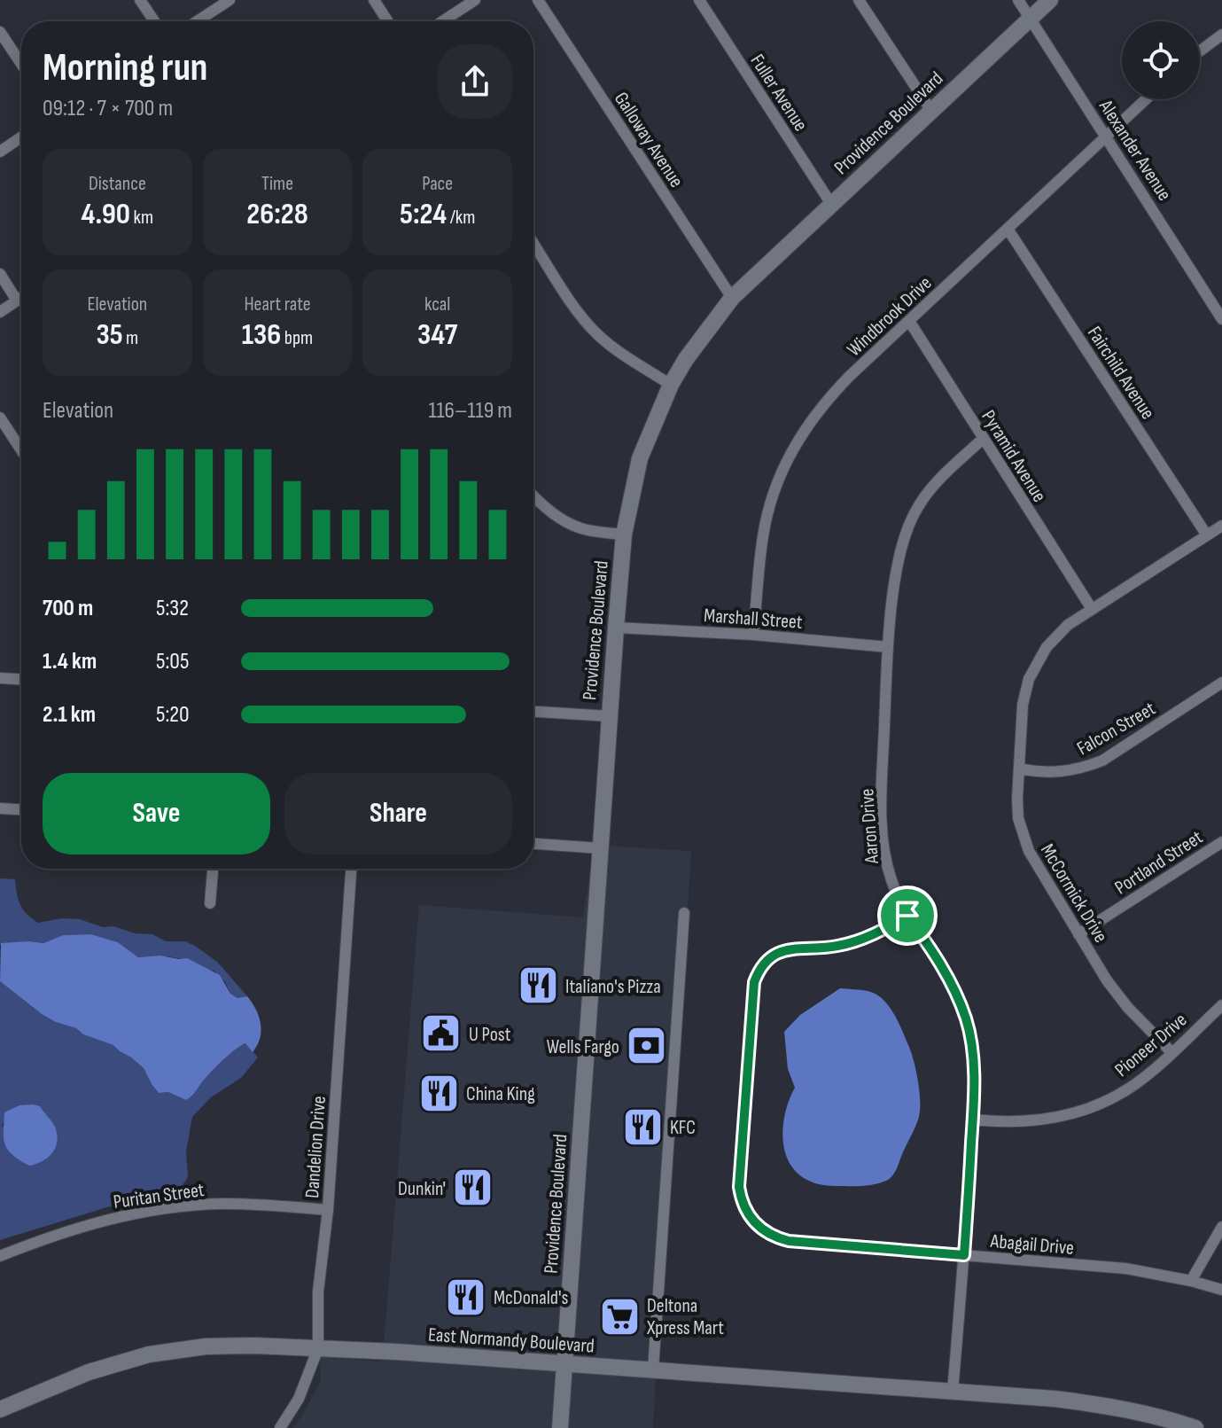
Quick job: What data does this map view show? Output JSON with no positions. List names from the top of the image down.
{
  "streets": {
    "main road": ["Providence Boulevard", "East Normandy Boulevard"],
    "street": [
      "Fuller Avenue",
      "Galloway Avenue",
      "Alexander Avenue",
      "Windbrook Drive",
      "Fairchild Avenue",
      "Pyramid Avenue",
      "Marshall Street",
      "Falcon Street",
      "Aaron Drive",
      "Portland Street",
      "McCormick Drive",
      "Pioneer Drive",
      "Dandelion Drive",
      "Puritan Street",
      "Abagail Drive"
    ]
  },
  "crossings": [
    ["Fuller Avenue", "Providence Boulevard"],
    ["Providence Boulevard", "Galloway Avenue"],
    ["Providence Boulevard", "Alexander Avenue"],
    ["Providence Boulevard", "Marshall Street"],
    ["Providence Boulevard", "East Normandy Boulevard"],
    ["Alexander Avenue", "Windbrook Drive"],
    ["Windbrook Drive", "Fairchild Avenue"],
    ["Windbrook Drive", "Pyramid Avenue"],
    ["Windbrook Drive", "Marshall Street"],
    ["Fairchild Avenue", "McCormick Drive"],
    ["Pyramid Avenue", "Aaron Drive"],
    ["Pyramid Avenue", "McCormick Drive"],
    ["Marshall Street", "Aaron Drive"],
    ["Falcon Street", "McCormick Drive"],
    ["Aaron Drive", "Pioneer Drive"],
    ["Aaron Drive", "Abagail Drive"],
    ["Aaron Drive", "East Normandy Boulevard"],
    ["Portland Street", "McCormick Drive"],
    ["McCormick Drive", "Pioneer Drive"],
    ["Dandelion Drive", "Puritan Street"],
    ["Dandelion Drive", "East Normandy Boulevard"]
  ],
  "places": {
    "restaurant": [
      "Italiano's Pizza",
      "China King",
      "KFC",
      "Dunkin'",
      "McDonald's"
    ],
    "public building": ["U Post"],
    "bank": ["Wells Fargo"],
    "supermarket": ["Deltona Xpress Mart"]
  },
  "page": {
    "heading": ["Morning run", "09:12 · 7 × 700 m"],
    "stats": [
      ["Distance", "4.90 km"],
      ["Time", "26:28"],
      ["Pace", "5:24 /km"],
      ["Elevation", "35 m"],
      ["Heart rate", "136 bpm"],
      ["kcal", "347"]
    ],
    "chart": ["Elevation", "116–119 m"],
    "list": [
      {
        "name": "700 m",
        "note": "5:32"
      },
      {
        "name": "1.4 km",
        "note": "5:05"
      },
      {
        "name": "2.1 km",
        "note": "5:20"
      }
    ],
    "buttons": ["Save", "Share"]
  }
}
